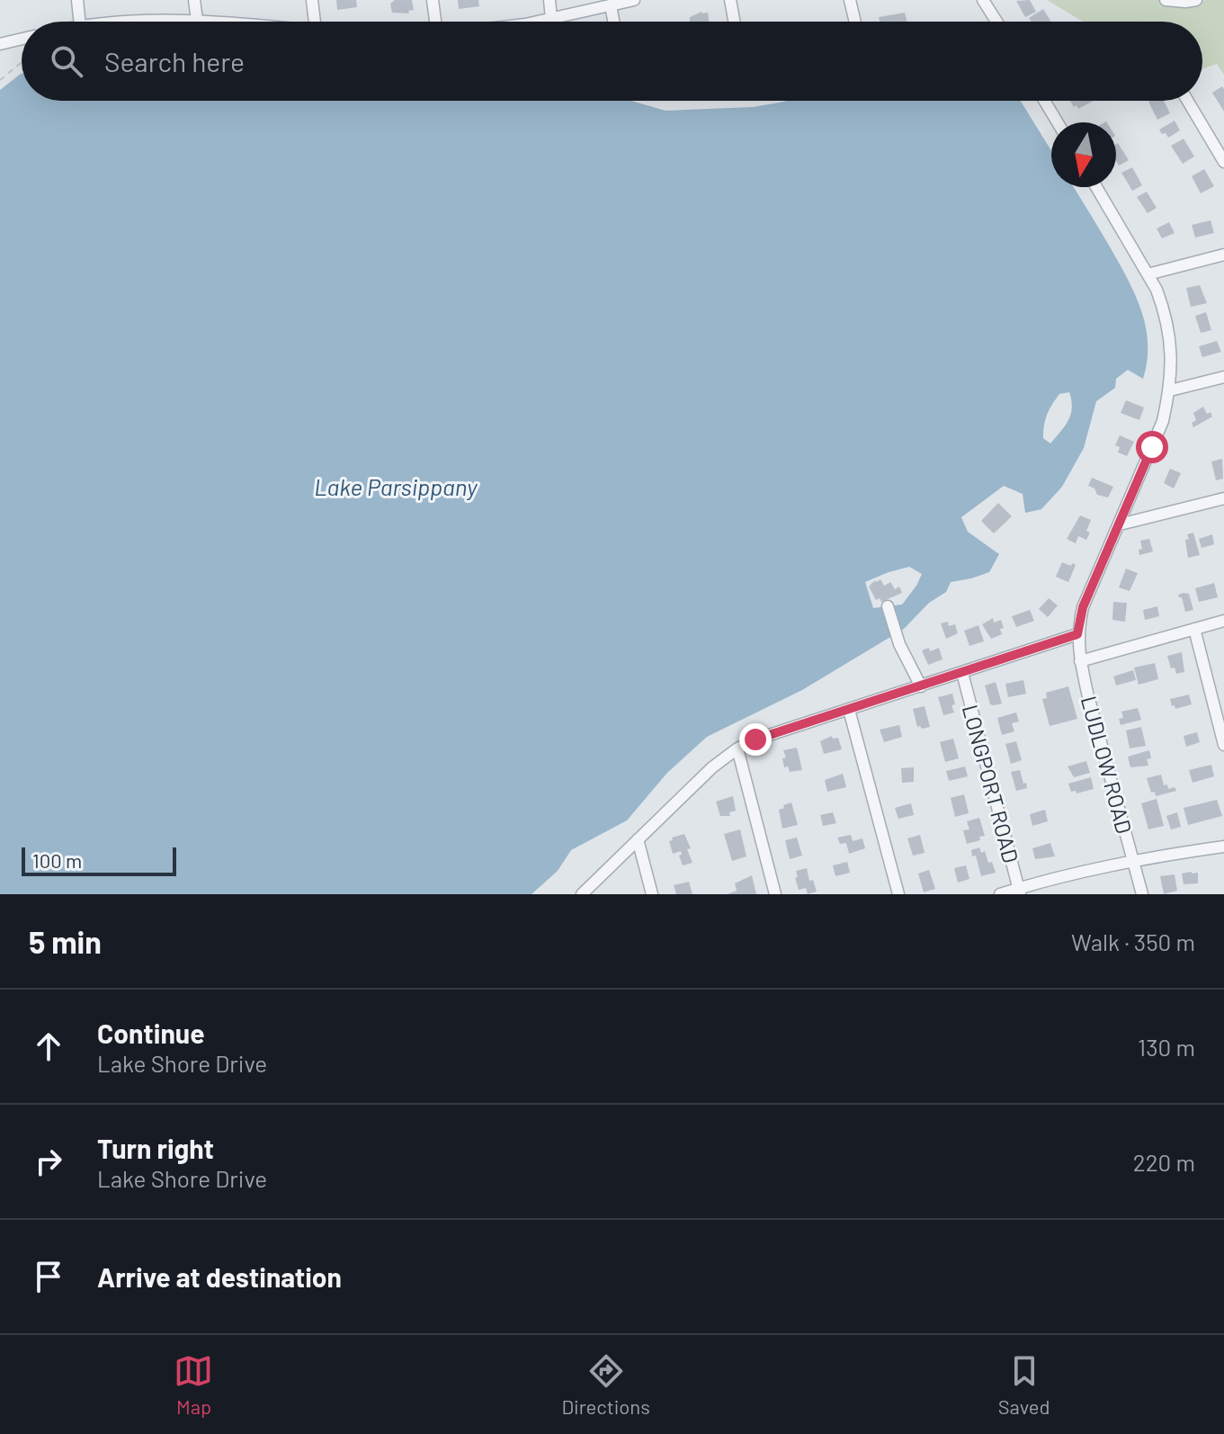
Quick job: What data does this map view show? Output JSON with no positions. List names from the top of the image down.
{
  "streets": {
    "street": ["LUDLOW ROAD", "LONGPORT ROAD"]
  },
  "water": ["Lake Parsippany"],
  "scale_bar": "100 m",
  "north": "bottom",
  "page": {
    "search": "Search here",
    "scale": "100 m",
    "heading": ["5 min", "Walk · 350 m"],
    "list": [
      ["Continue", "Lake Shore Drive", "130 m"],
      ["Turn right", "Lake Shore Drive", "220 m"],
      "Arrive at destination"
    ],
    "nav": ["Map", "Directions", "Saved"]
  }
}
